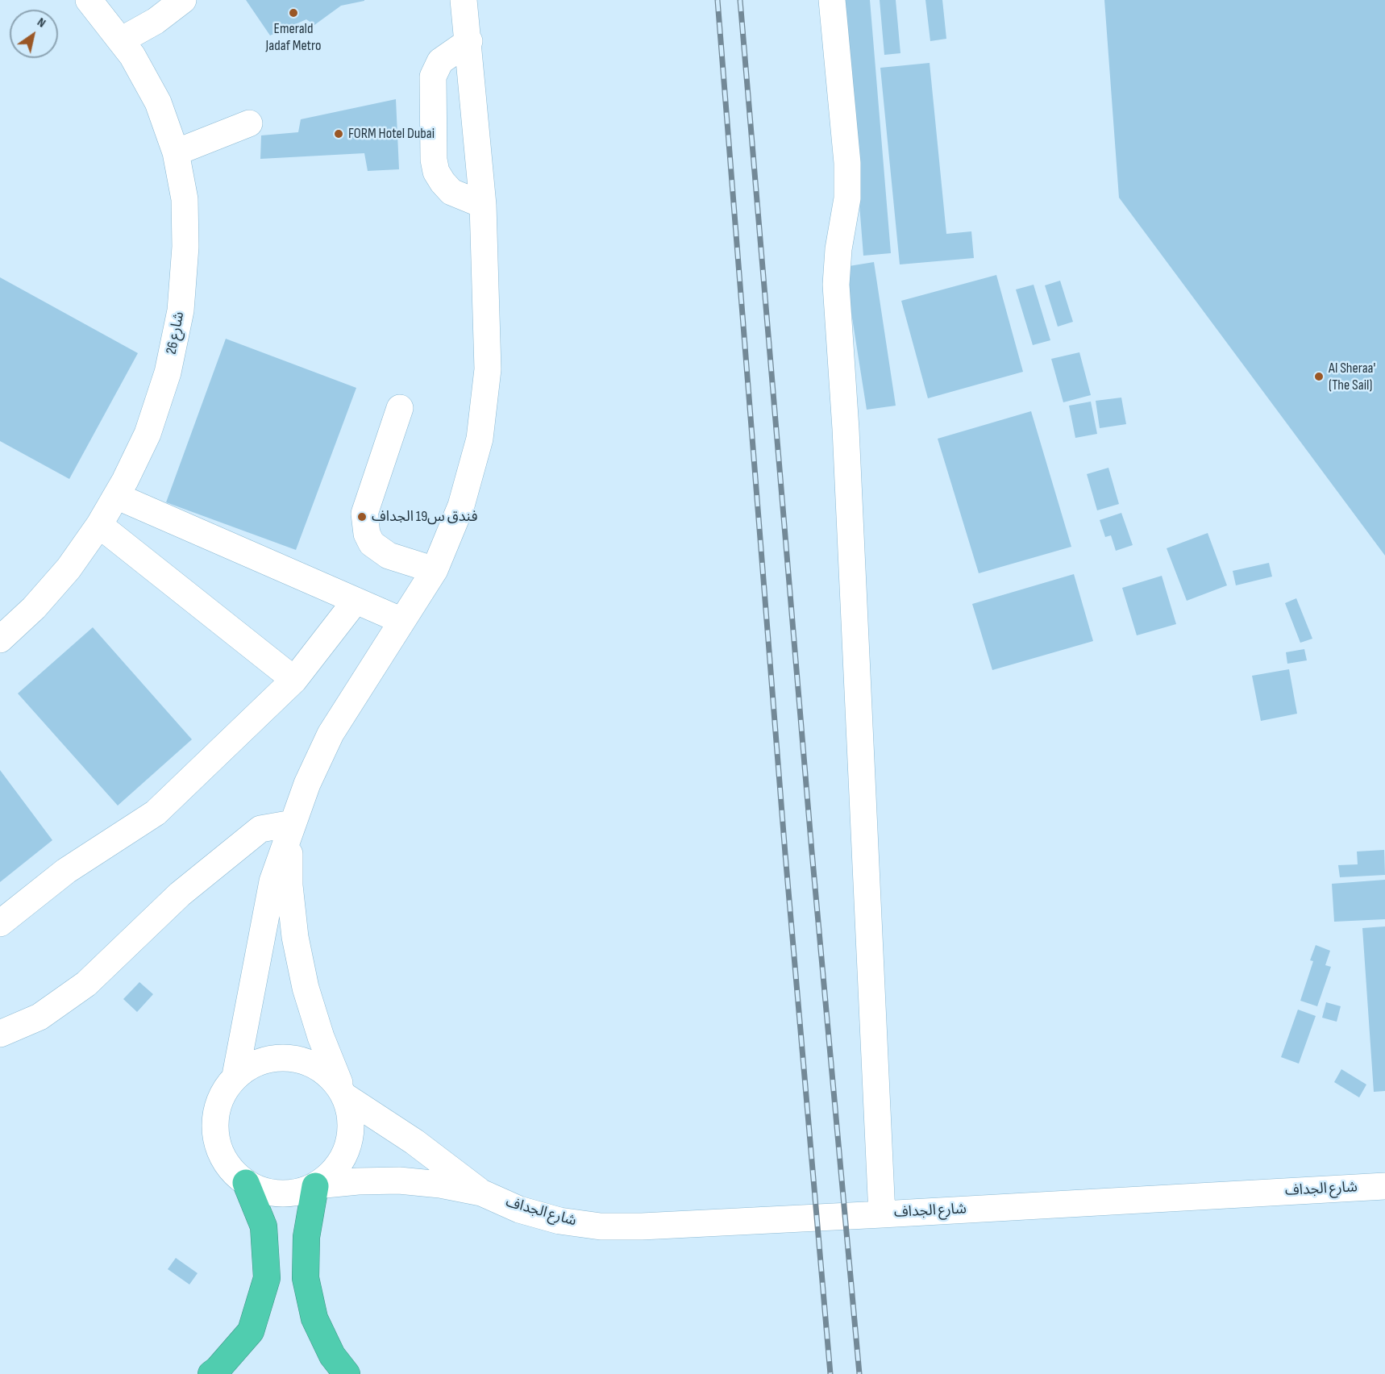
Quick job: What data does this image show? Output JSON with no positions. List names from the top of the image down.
{
  "streets": {
    "street": ["شارع 26", "شارع الجداف"]
  },
  "places": [
    "Emerald Jadaf Metro",
    "FORM Hotel Dubai",
    "Al Sheraa' (The Sail)",
    "فندق س19 الجداف"
  ],
  "north": "top right"
}
